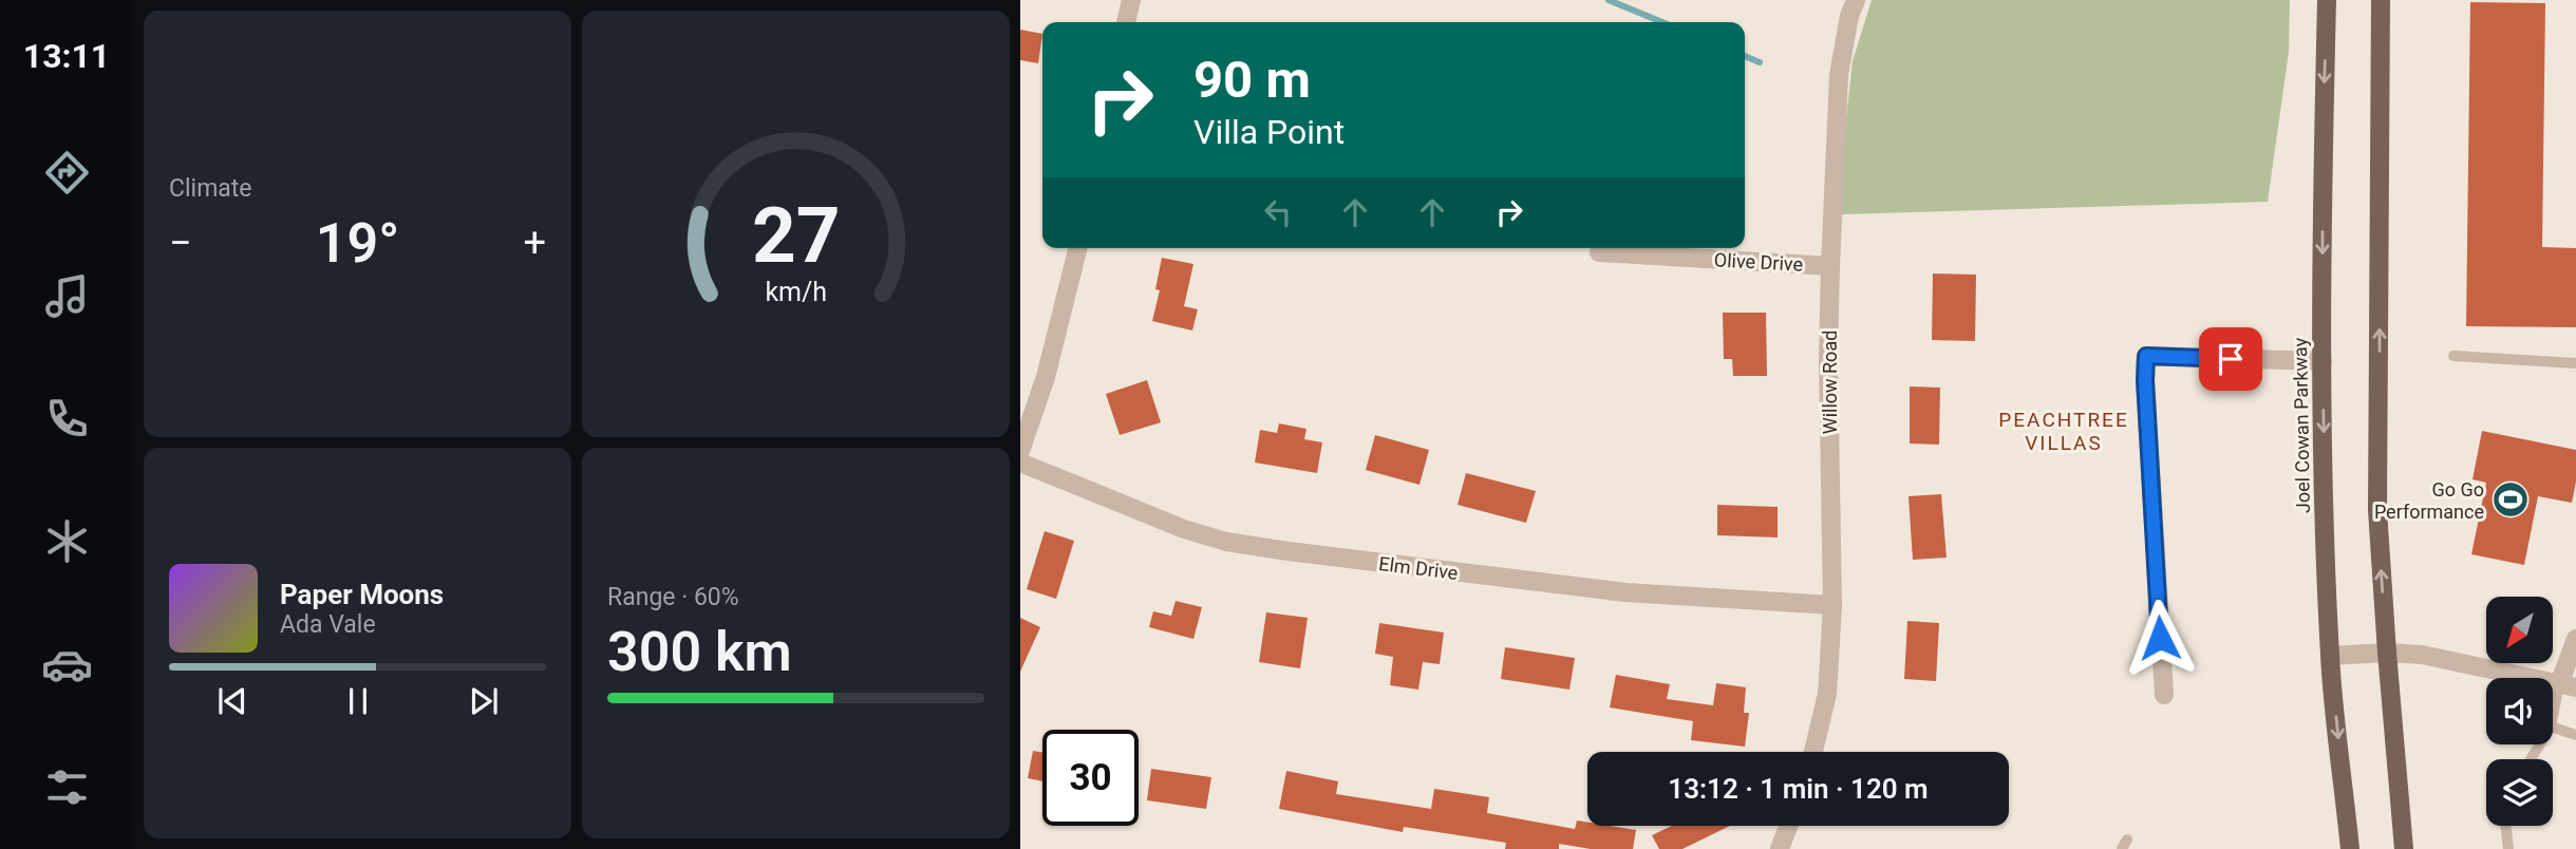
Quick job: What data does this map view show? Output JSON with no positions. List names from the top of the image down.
{
  "streets": {
    "main road": ["Joel Cowan Parkway"],
    "street": ["Olive Drive", "Willow Road", "Elm Drive"]
  },
  "crossings": [
    ["Olive Drive", "Willow Road"],
    ["Willow Road", "Elm Drive"]
  ],
  "districts": ["PEACHTREE VILLAS"],
  "places": {
    "sports": ["Go Go Performance"]
  },
  "north": "bottom left",
  "page": {
    "tabs": "13:11",
    "tile": [
      "Climate",
      ["Range · 60%", "300 km"]
    ],
    "turn": ["90 m", "Villa Point"],
    "heat": ["−", "19°", "+"],
    "song": ["Paper Moons", "Ada Vale"],
    "limit": "30",
    "trip": "13:12 · 1 min · 120 m",
    "gauge": ["27", "km/h"]
  }
}
